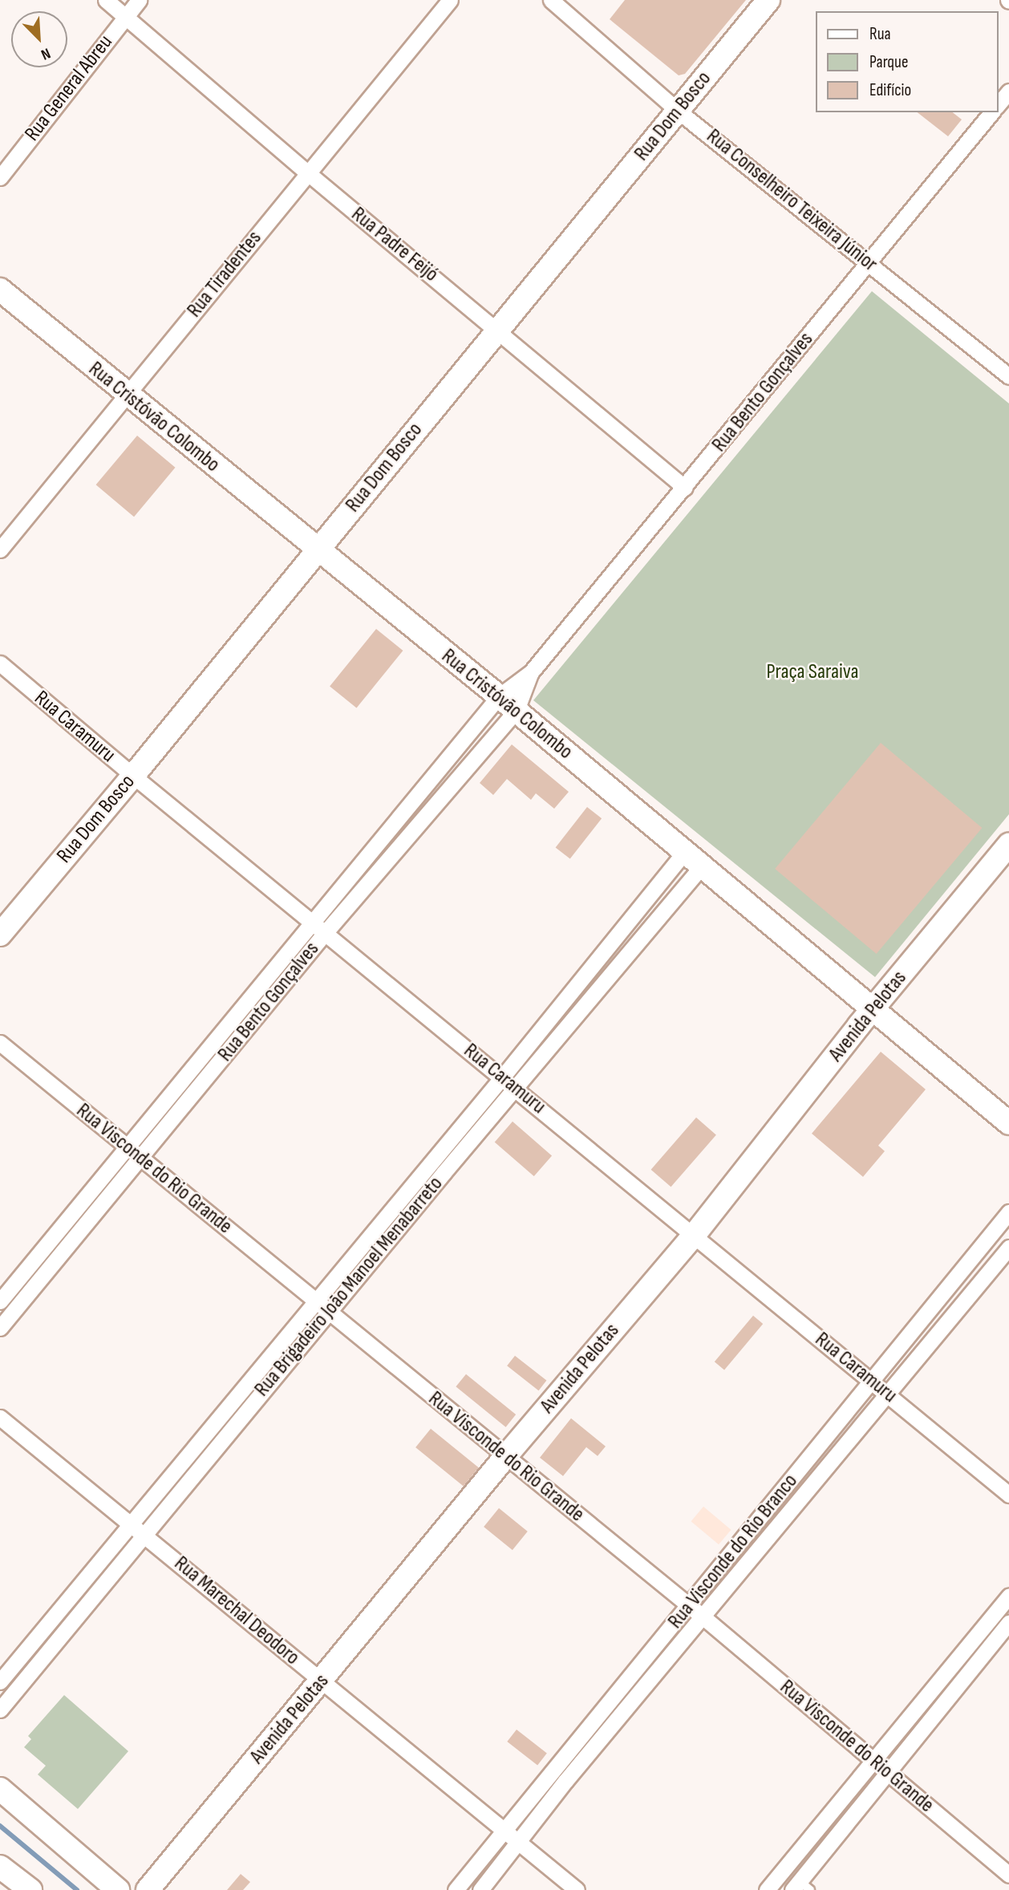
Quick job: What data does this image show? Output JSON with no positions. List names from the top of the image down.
{
  "streets": {
    "street": [
      "Rua General Abreu",
      "Rua Dom Bosco",
      "Rua Conselheiro Teixeira Júnior",
      "Rua Padre Feijó",
      "Rua Tiradentes",
      "Rua Bento Gonçalves",
      "Rua Cristóvão Colombo",
      "Rua Caramuru",
      "Avenida Pelotas",
      "Rua Visconde do Rio Grande",
      "Rua Brigadeiro João Manoel Menabarreto",
      "Rua Visconde do Rio Branco",
      "Rua Marechal Deodoro"
    ]
  },
  "crossings": [
    ["Rua General Abreu", "Rua Padre Feijó"],
    ["Rua Dom Bosco", "Rua Conselheiro Teixeira Júnior"],
    ["Rua Dom Bosco", "Rua Padre Feijó"],
    ["Rua Dom Bosco", "Rua Cristóvão Colombo"],
    ["Rua Dom Bosco", "Rua Caramuru"],
    ["Rua Conselheiro Teixeira Júnior", "Rua Bento Gonçalves"],
    ["Rua Padre Feijó", "Rua Tiradentes"],
    ["Rua Padre Feijó", "Rua Bento Gonçalves"],
    ["Rua Tiradentes", "Rua Cristóvão Colombo"],
    ["Rua Bento Gonçalves", "Rua Cristóvão Colombo"],
    ["Rua Bento Gonçalves", "Rua Caramuru"],
    ["Rua Bento Gonçalves", "Rua Visconde do Rio Grande"],
    ["Rua Cristóvão Colombo", "Avenida Pelotas"],
    ["Rua Cristóvão Colombo", "Rua Brigadeiro João Manoel Menabarreto"],
    ["Rua Caramuru", "Avenida Pelotas"],
    ["Rua Caramuru", "Rua Brigadeiro João Manoel Menabarreto"],
    ["Rua Caramuru", "Rua Visconde do Rio Branco"],
    ["Avenida Pelotas", "Rua Visconde do Rio Grande"],
    ["Avenida Pelotas", "Rua Marechal Deodoro"],
    ["Rua Visconde do Rio Grande", "Rua Brigadeiro João Manoel Menabarreto"],
    ["Rua Visconde do Rio Grande", "Rua Visconde do Rio Branco"],
    ["Rua Brigadeiro João Manoel Menabarreto", "Rua Marechal Deodoro"],
    ["Rua Visconde do Rio Branco", "Rua Marechal Deodoro"]
  ],
  "parks": ["Praça Saraiva"],
  "legend": ["Rua", "Parque", "Edifício"],
  "north": "bottom right"
}
